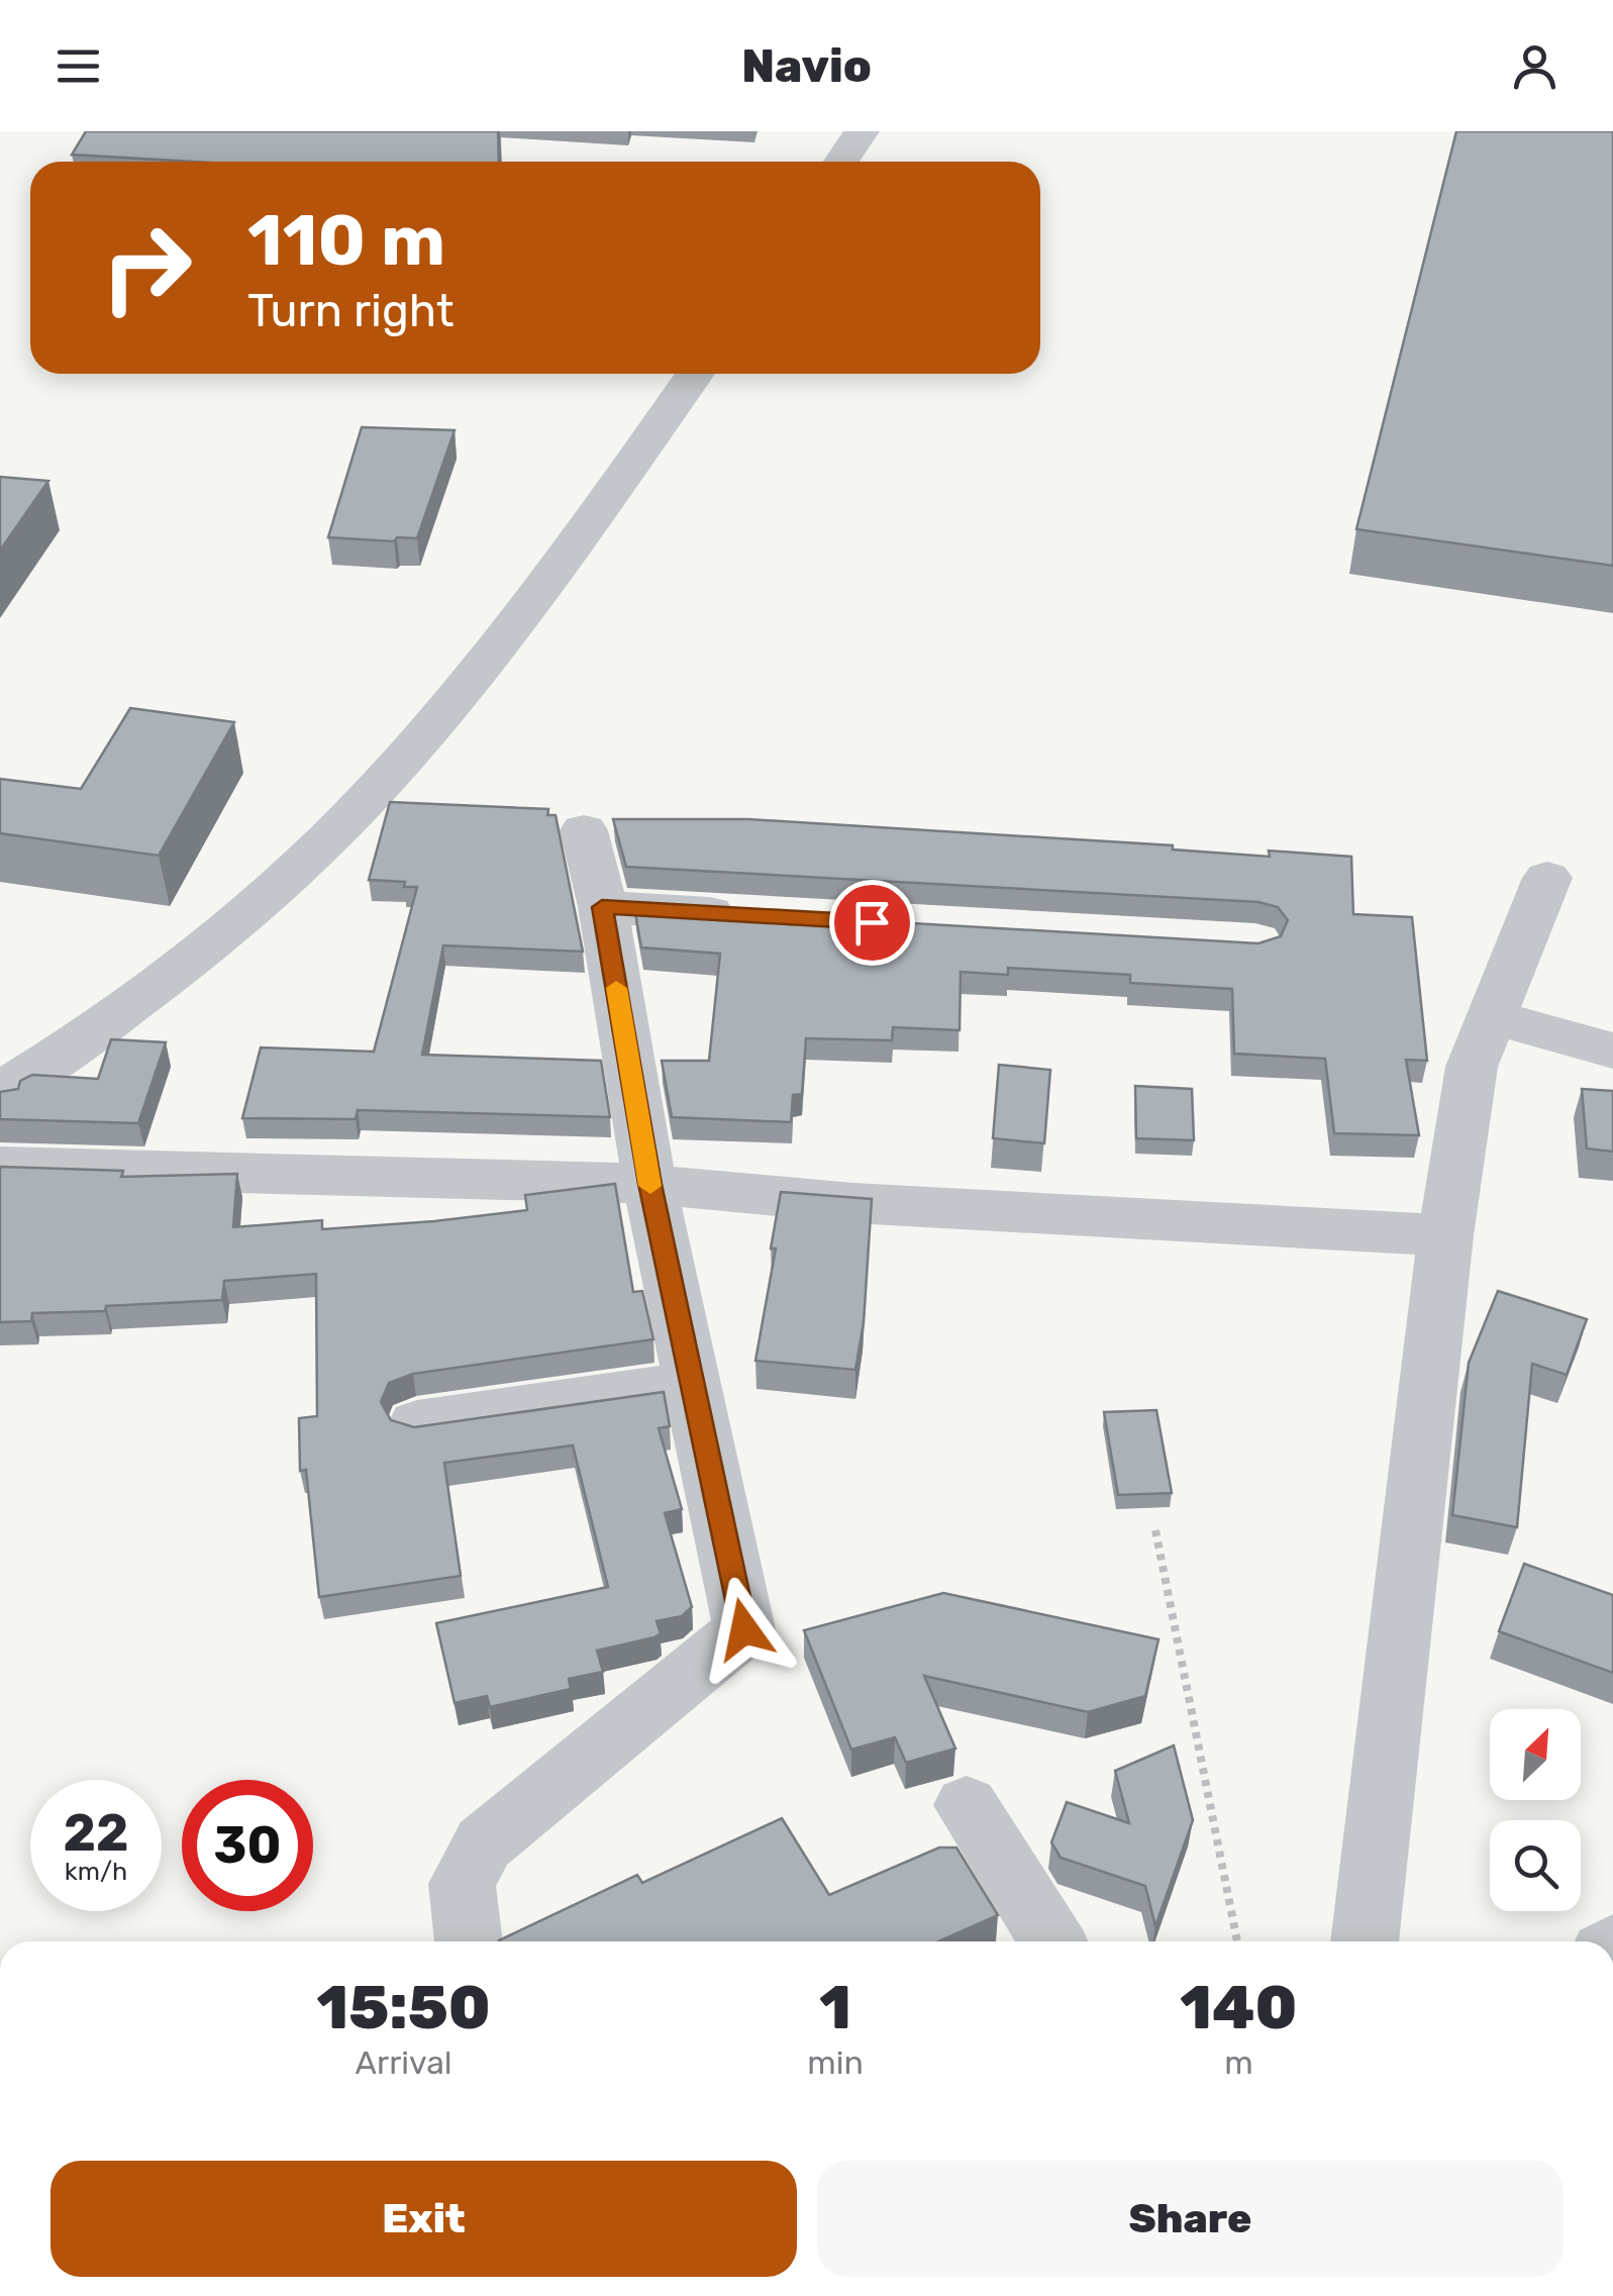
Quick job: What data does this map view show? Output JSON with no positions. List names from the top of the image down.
{
  "north": "top right",
  "page": {
    "header": "Navio",
    "turn": ["110 m", "Turn right"],
    "speed": "22 km/h",
    "limit": "30",
    "eta": [
      "15:50",
      "Arrival",
      "1",
      "min",
      "140",
      "m"
    ],
    "buttons": ["Exit", "Share"]
  }
}
